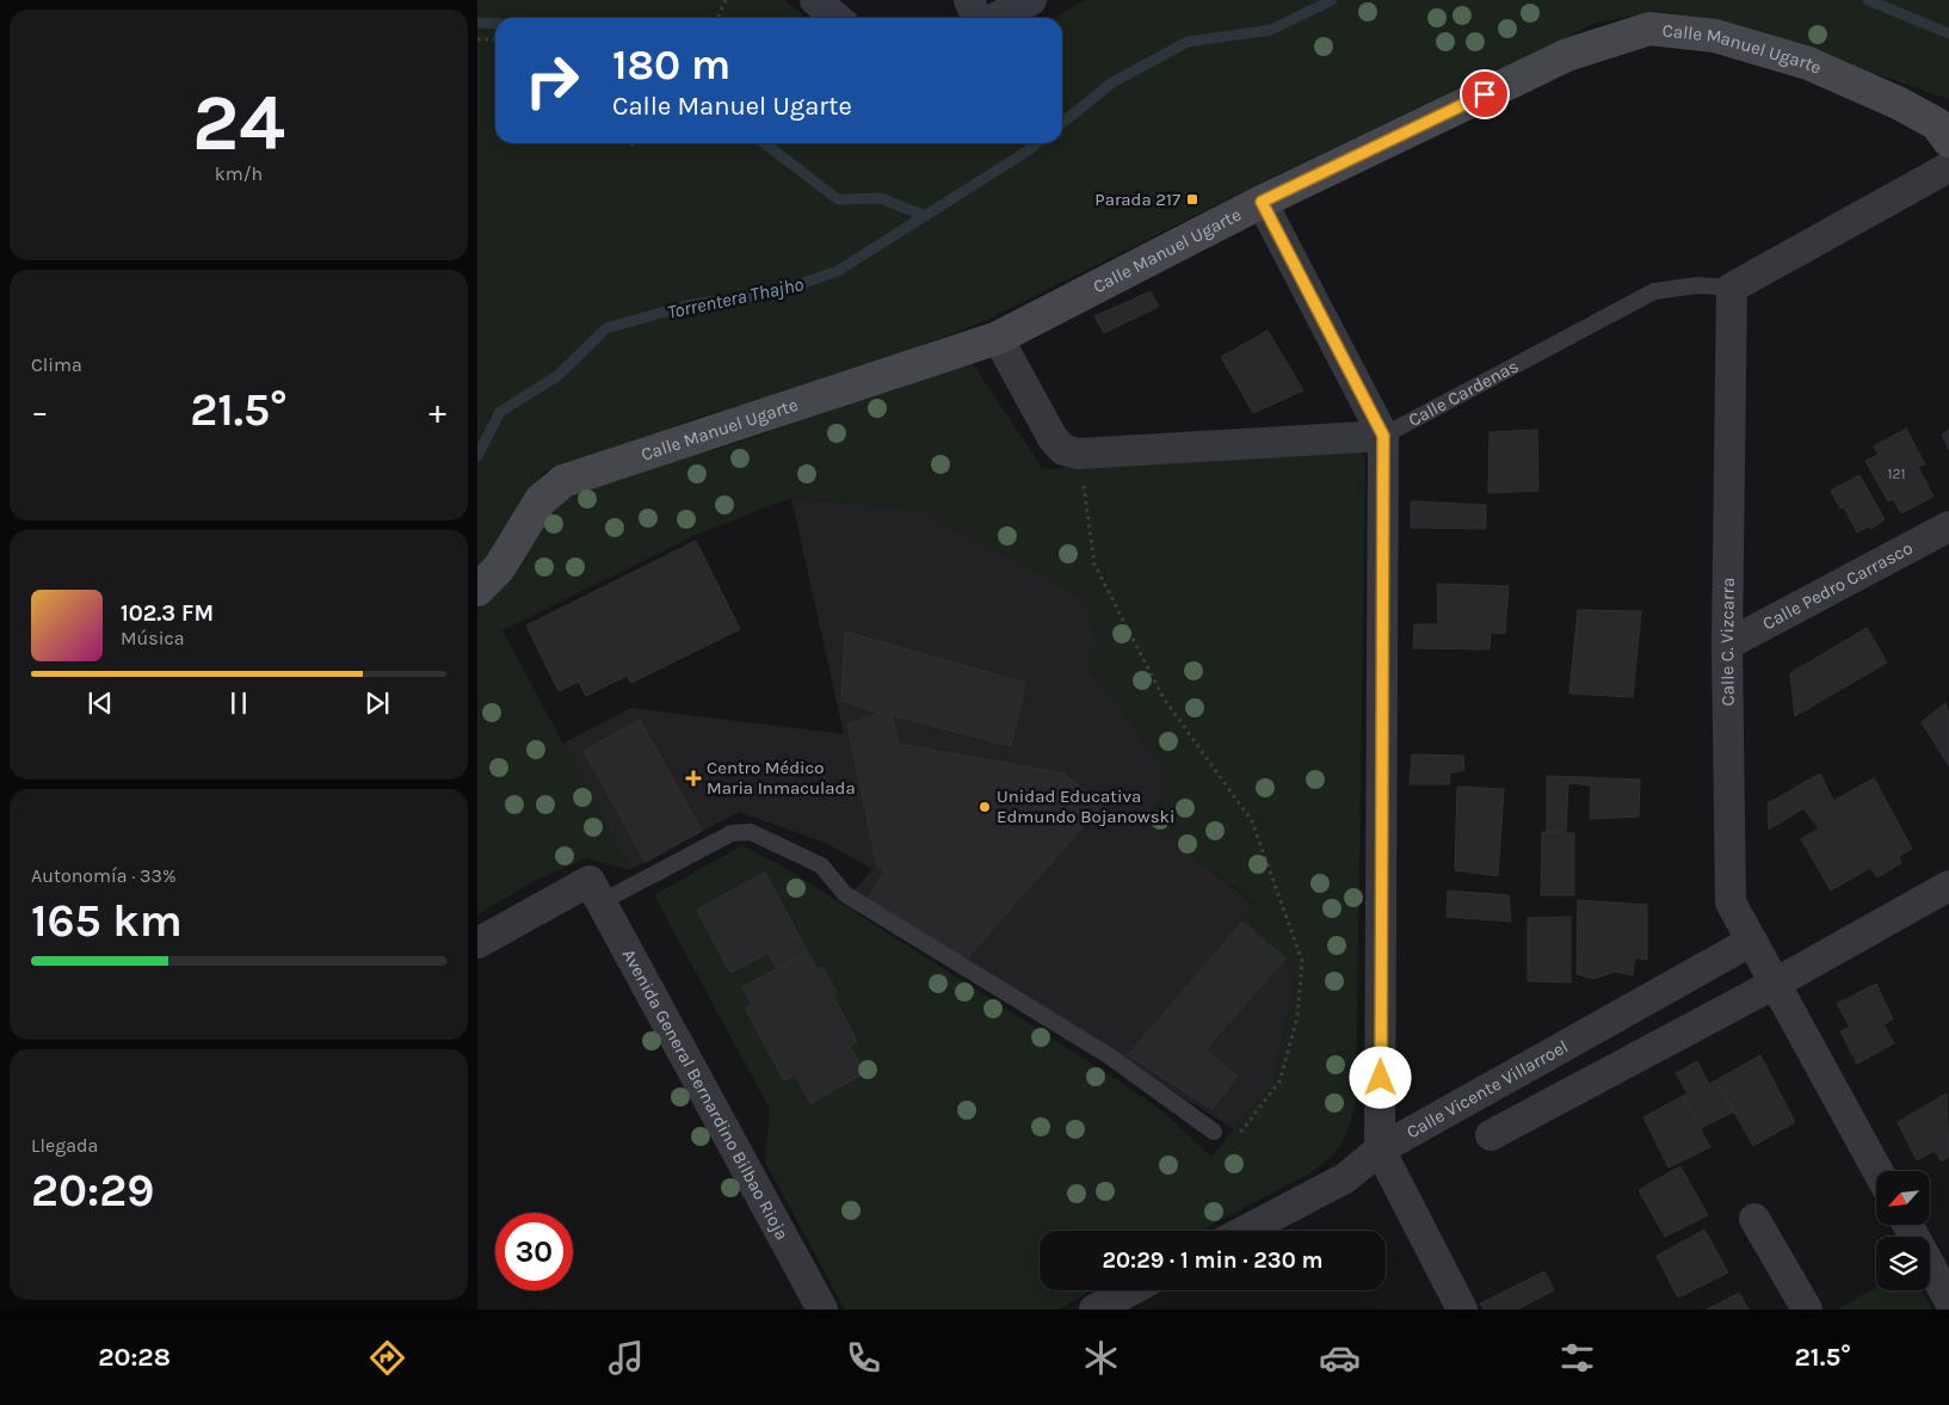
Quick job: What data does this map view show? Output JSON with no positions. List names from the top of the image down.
{
  "streets": {
    "street": [
      "Calle Manuel Ugarte",
      "Calle Cardenas",
      "Calle Pedro Carrasco",
      "Calle C. Vizcarra",
      "Calle Vicente Villarroel",
      "Avenida General Bernardino Bilbao Rioja"
    ]
  },
  "crossings": [
    ["Calle Cardenas", "Calle C. Vizcarra"],
    ["Calle Pedro Carrasco", "Calle C. Vizcarra"],
    ["Calle C. Vizcarra", "Calle Vicente Villarroel"]
  ],
  "water": ["Torrentera Thajho"],
  "places": {
    "transit": ["Parada 217"],
    "health": ["Centro Médico Maria Inmaculada"],
    "other": ["Unidad Educativa Edmundo Bojanowski"]
  },
  "house_numbers": ["121"],
  "north": "bottom left",
  "page": {
    "tile": [
      ["24", "km/h"],
      "Clima",
      ["Autonomía · 33%", "165 km"],
      ["Llegada", "20:29"]
    ],
    "turn": ["180 m", "Calle Manuel Ugarte"],
    "heat": ["−", "21.5°", "+"],
    "song": ["102.3 FM", "Música"],
    "limit": "30",
    "trip": "20:29 · 1 min · 230 m",
    "tabs": ["20:28", "21.5°"]
  }
}
